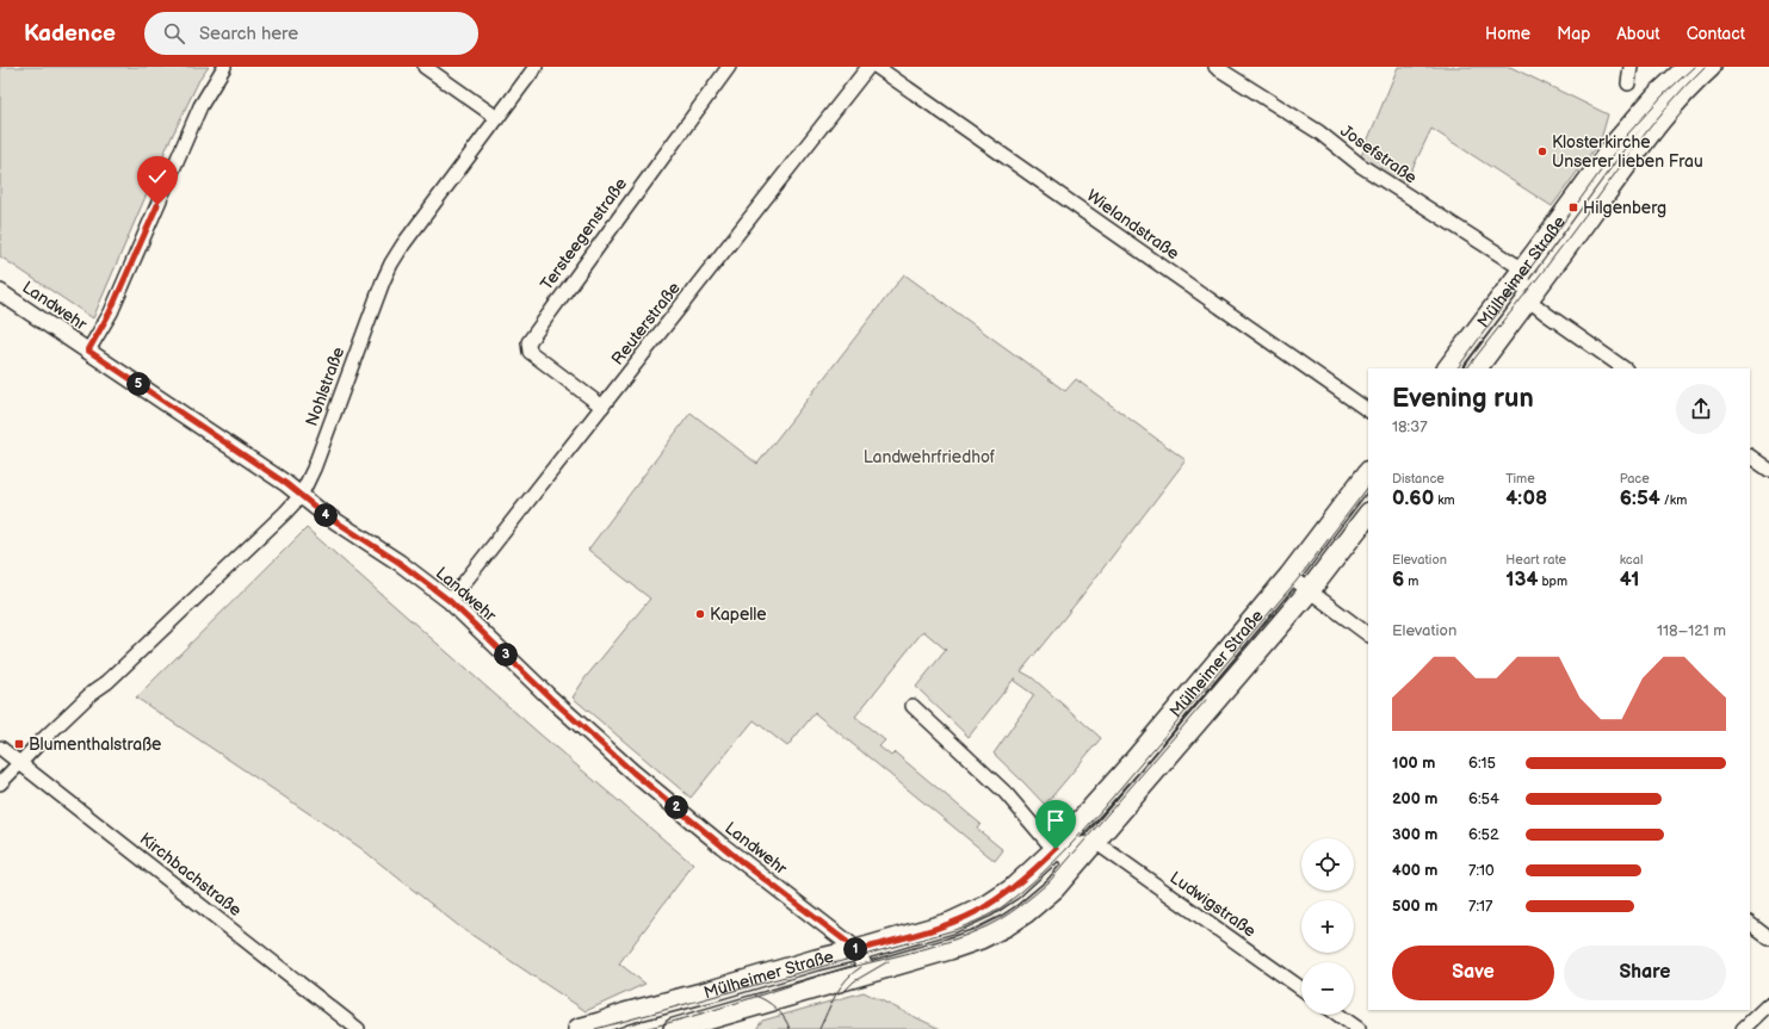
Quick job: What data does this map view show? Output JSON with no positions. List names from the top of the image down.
{
  "streets": {
    "main road": ["Mülheimer Straße"],
    "street": [
      "Josefstraße",
      "Wielandstraße",
      "Tersteegenstraße",
      "Landwehr",
      "Reuterstraße",
      "Nohlstraße",
      "Kirchbachstraße",
      "Ludwigstraße"
    ]
  },
  "crossings": [
    ["Josefstraße", "Mülheimer Straße"],
    ["Tersteegenstraße", "Reuterstraße"],
    ["Mülheimer Straße", "Landwehr"],
    ["Mülheimer Straße", "Ludwigstraße"],
    ["Landwehr", "Reuterstraße"],
    ["Landwehr", "Nohlstraße"],
    ["Nohlstraße", "Kirchbachstraße"]
  ],
  "parks": ["Landwehrfriedhof"],
  "places": {
    "other": ["Klosterkirche Unserer lieben Frau", "Kapelle"],
    "transit": ["Hilgenberg", "Blumenthalstraße"]
  },
  "page": {
    "header": "Kadence",
    "search": "Search here",
    "nav": [
      "Home",
      "Map",
      "About",
      "Contact"
    ],
    "heading": ["Evening run", "18:37"],
    "pins": [
      "5",
      "4",
      "3",
      "2",
      "1"
    ],
    "stats": [
      ["Distance", "0.60 km"],
      ["Time", "4:08"],
      ["Pace", "6:54 /km"],
      ["Elevation", "6 m"],
      ["Heart rate", "134 bpm"],
      ["kcal", "41"]
    ],
    "chart": ["Elevation", "118–121 m"],
    "list": [
      {
        "name": "100 m",
        "note": "6:15"
      },
      {
        "name": "200 m",
        "note": "6:54"
      },
      {
        "name": "300 m",
        "note": "6:52"
      },
      {
        "name": "400 m",
        "note": "7:10"
      },
      {
        "name": "500 m",
        "note": "7:17"
      }
    ],
    "map_buttons": ["+", "−"],
    "buttons": ["Save", "Share"]
  }
}
